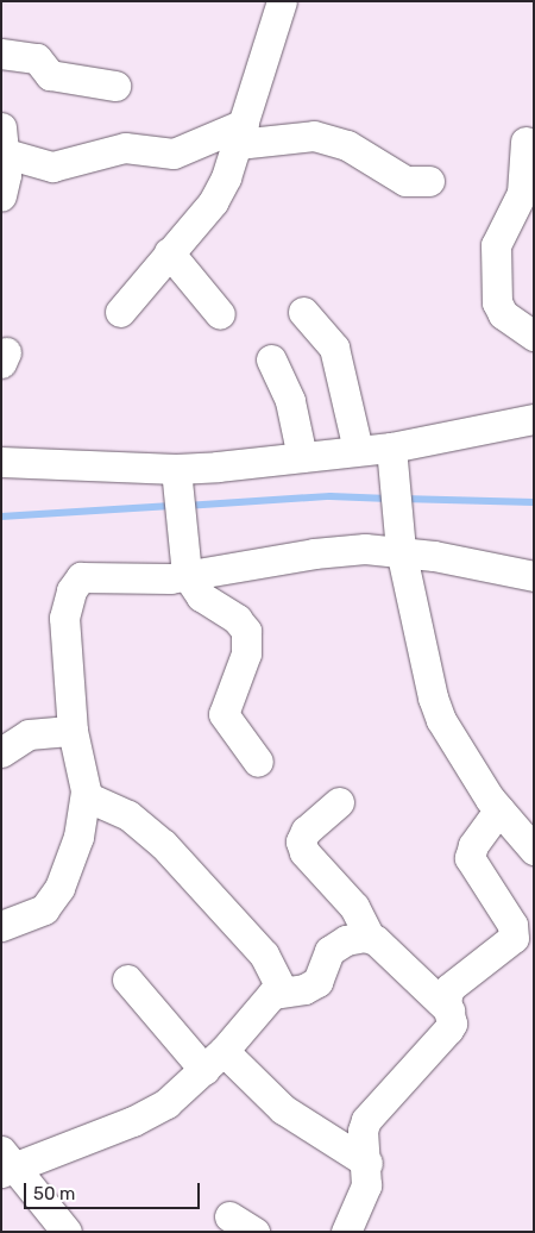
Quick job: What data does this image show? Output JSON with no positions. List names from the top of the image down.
{
  "scale_bar": "50 m"
}
